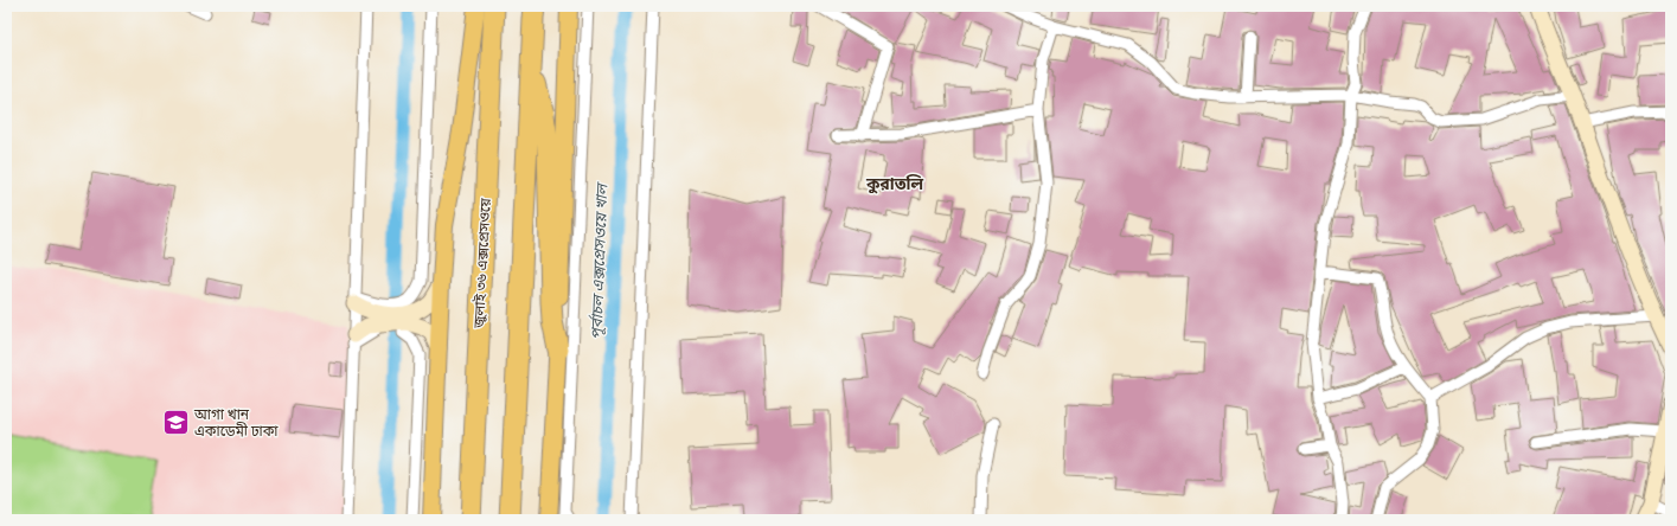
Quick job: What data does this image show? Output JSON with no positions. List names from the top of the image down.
{
  "streets": {
    "highway": ["জুলাই ৩৬ এক্সপ্রেসওয়ে"]
  },
  "districts": ["কুরাতলি"],
  "water": ["পূর্বাচল এক্সপ্রেসওয়ে খাল"],
  "places": {
    "school or university": ["আগা খান একাডেমী ঢাকা"]
  }
}
